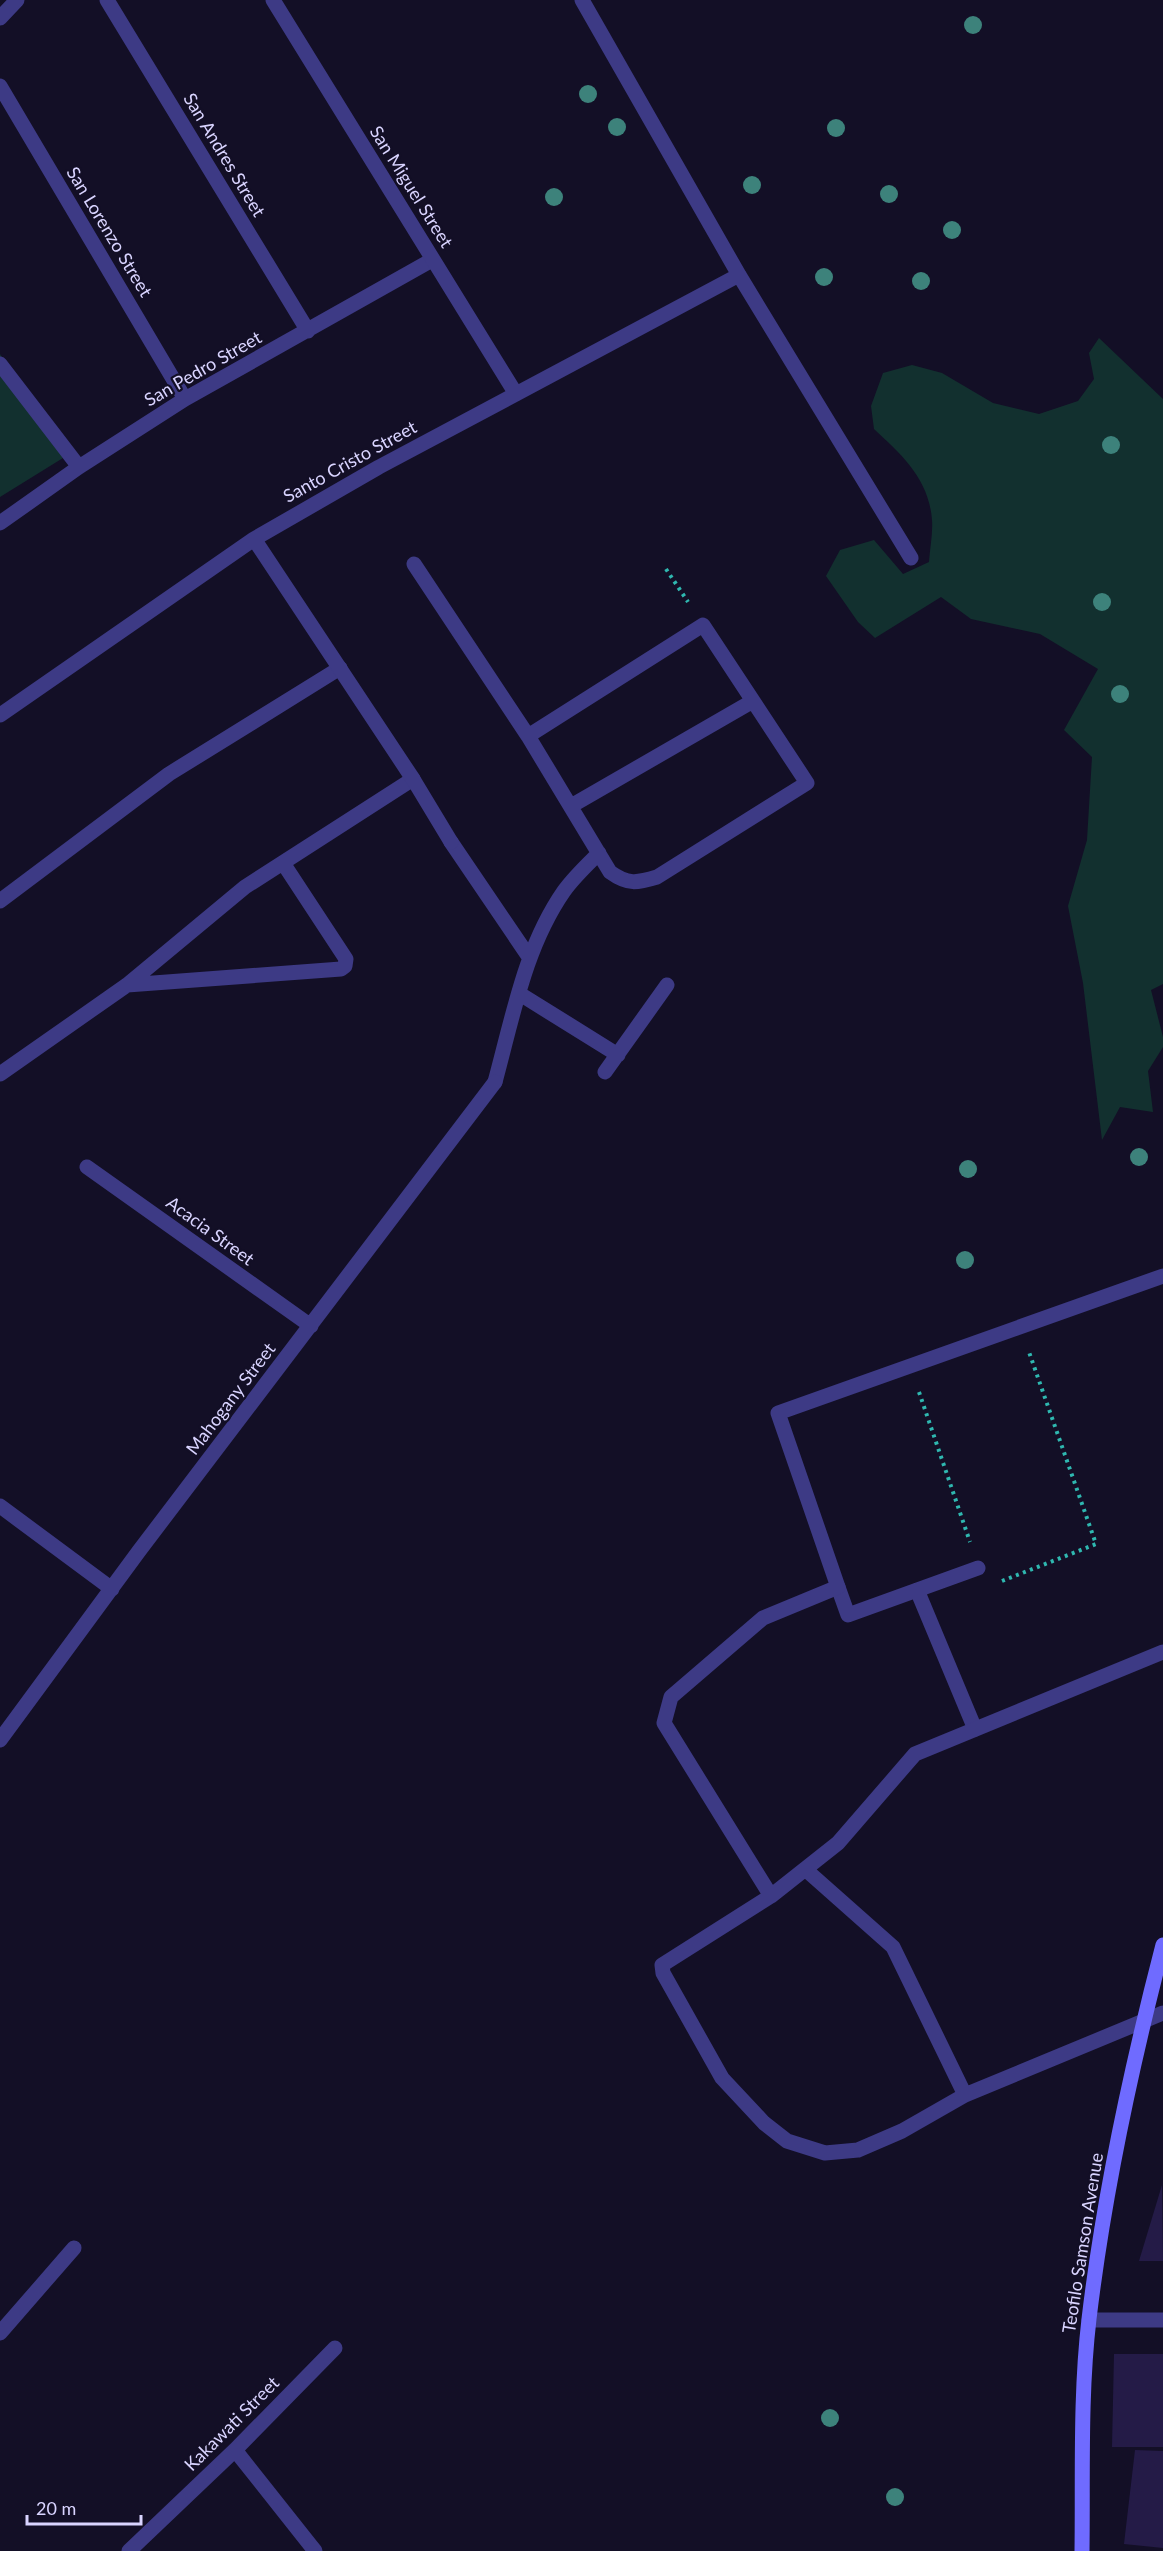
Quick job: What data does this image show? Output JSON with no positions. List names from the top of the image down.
{
  "streets": {
    "main road": ["Teofilo Samson Avenue"],
    "street": [
      "San Andres Street",
      "San Miguel Street",
      "San Lorenzo Street",
      "San Pedro Street",
      "Santo Cristo Street",
      "Acacia Street",
      "Mahogany Street",
      "Kakawati Street"
    ]
  },
  "crossings": [
    ["San Andres Street", "San Pedro Street"],
    ["San Miguel Street", "San Pedro Street"],
    ["San Miguel Street", "Santo Cristo Street"],
    ["San Lorenzo Street", "San Pedro Street"],
    ["Acacia Street", "Mahogany Street"]
  ],
  "scale_bar": "20 m"
}
